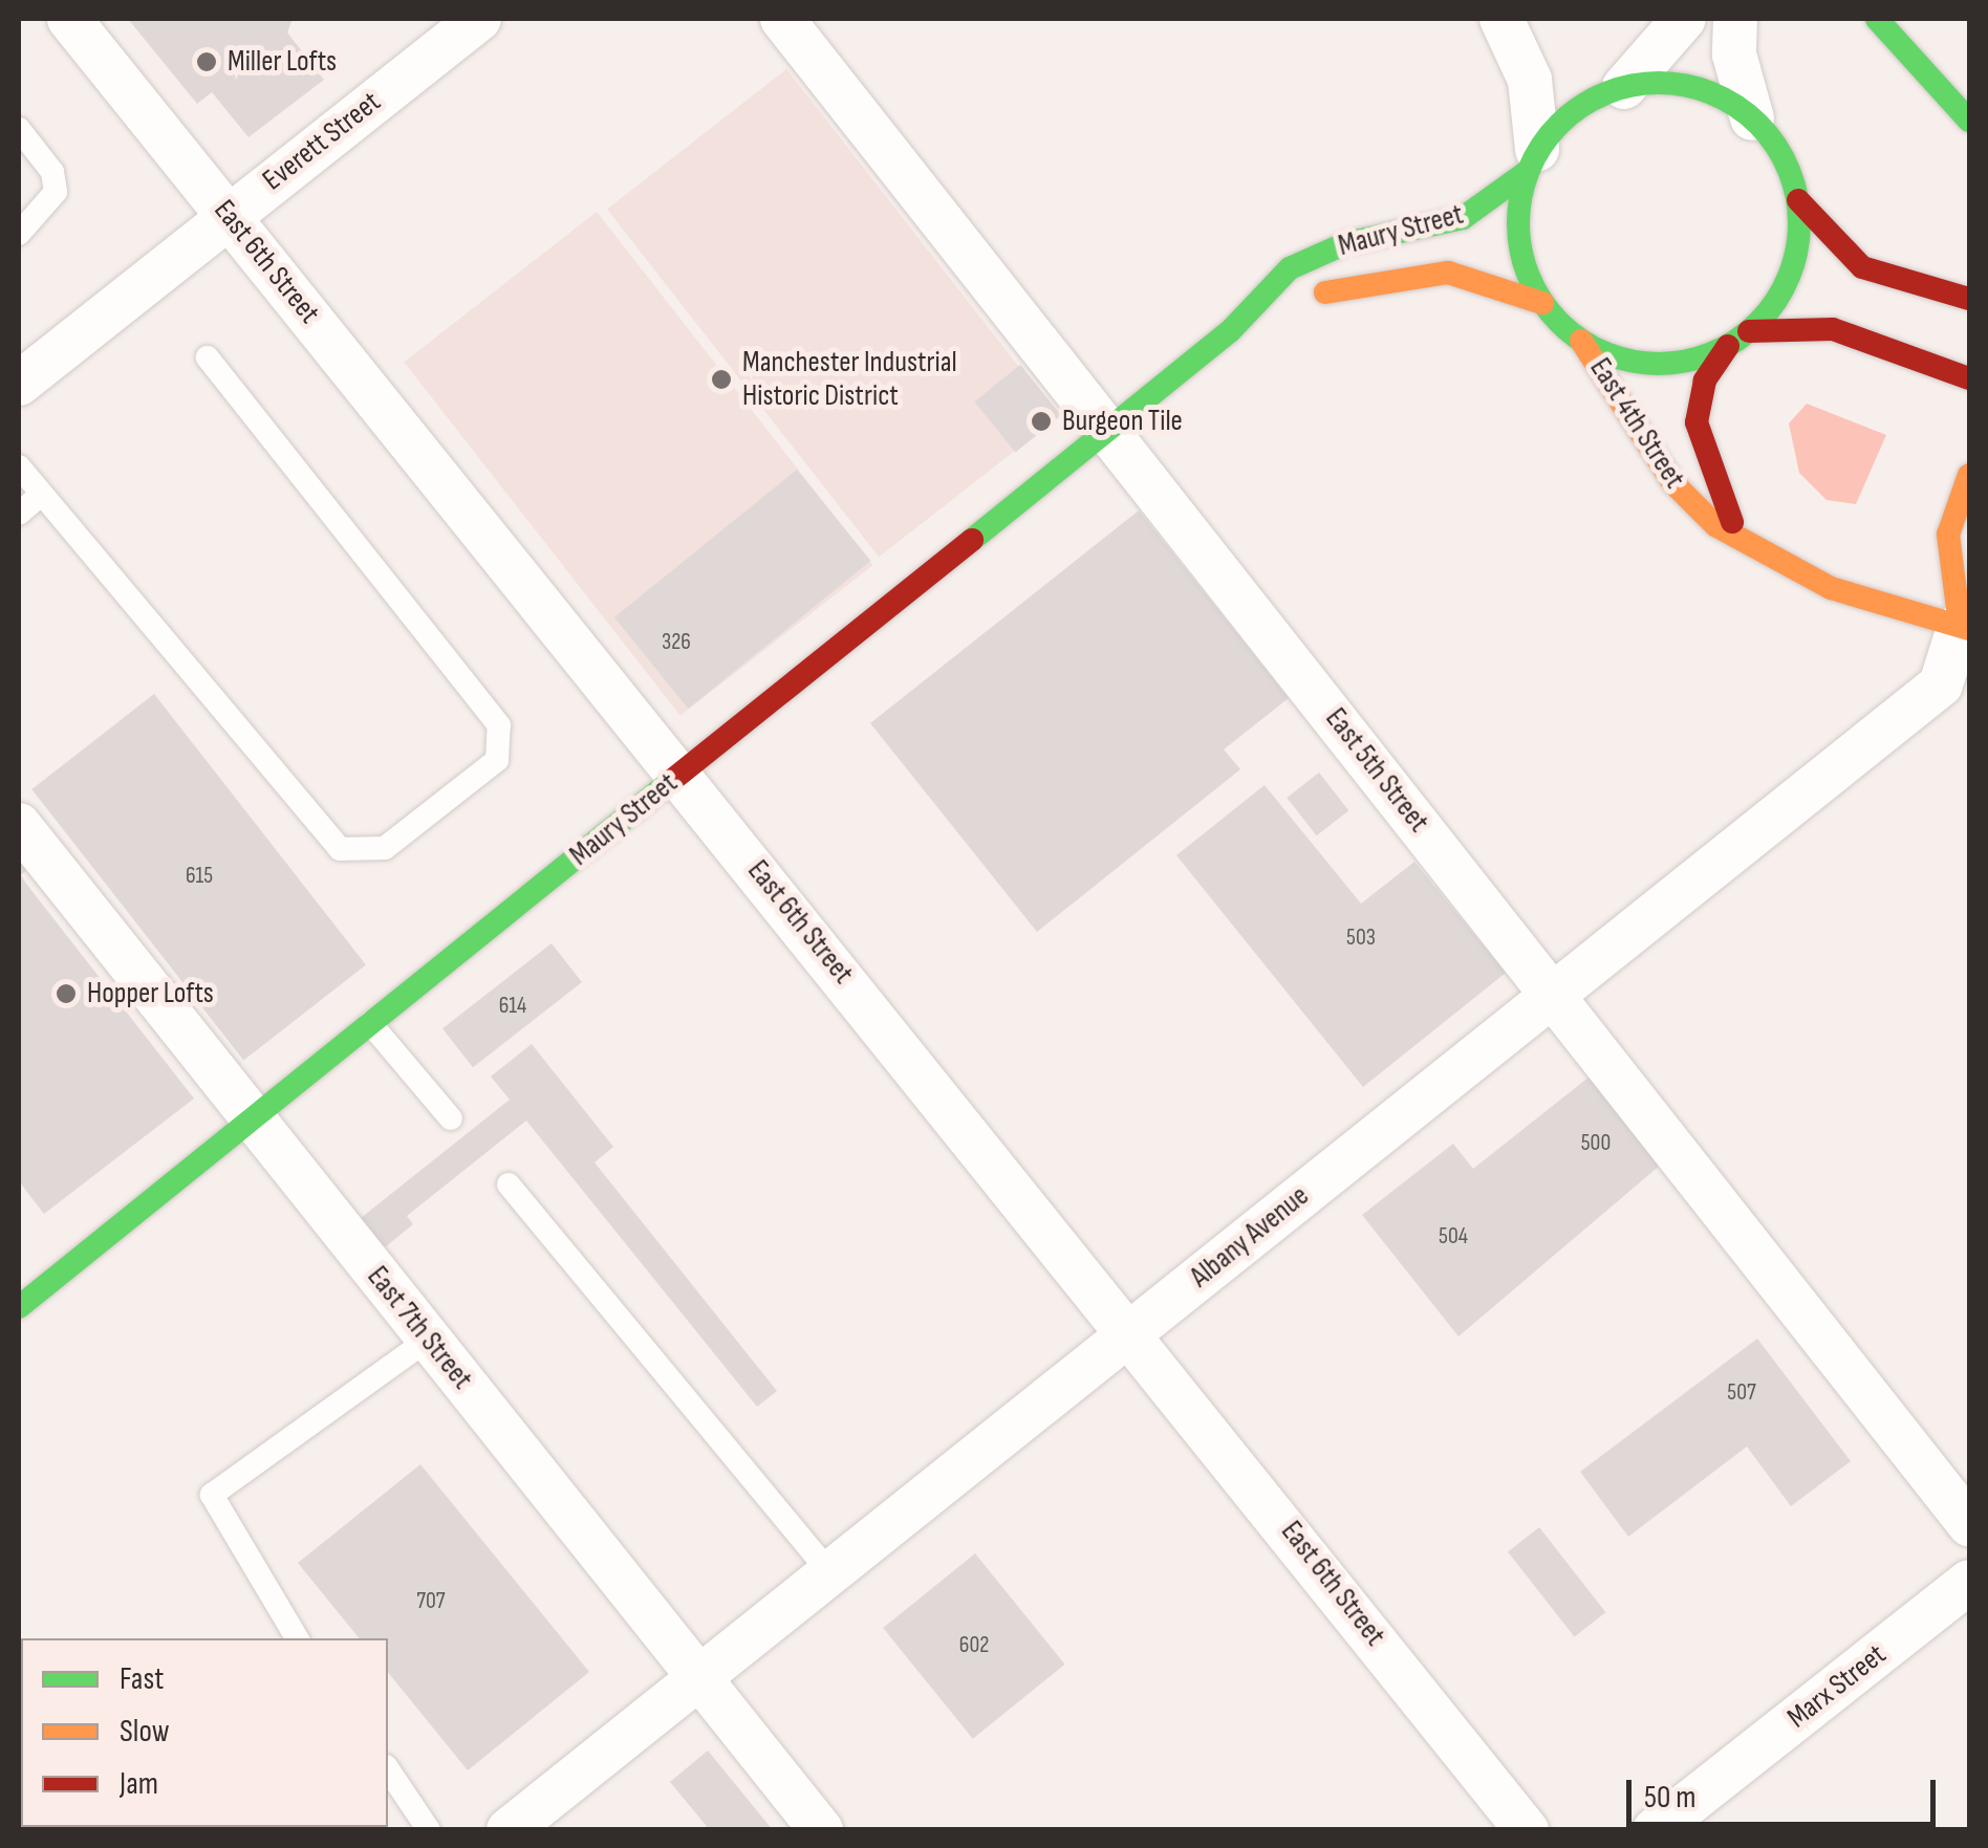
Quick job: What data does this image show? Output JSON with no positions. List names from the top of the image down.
{
  "streets": {
    "main road": ["Maury Street", "East 4th Street"],
    "street": [
      "Everett Street",
      "East 6th Street",
      "East 5th Street",
      "Albany Avenue",
      "East 7th Street",
      "Marx Street"
    ]
  },
  "crossings": [
    ["Everett Street", "East 6th Street"],
    ["Maury Street", "East 6th Street"],
    ["Maury Street", "East 4th Street"],
    ["Maury Street", "East 5th Street"],
    ["Maury Street", "East 7th Street"],
    ["East 6th Street", "Albany Avenue"],
    ["East 4th Street", "Albany Avenue"],
    ["East 5th Street", "Albany Avenue"],
    ["Albany Avenue", "East 7th Street"]
  ],
  "places": [
    "Miller Lofts",
    "Manchester Industrial Historic District",
    "Burgeon Tile",
    "Hopper Lofts"
  ],
  "house_numbers": [
    "326",
    "615",
    "503",
    "614",
    "500",
    "504",
    "507",
    "707",
    "602"
  ],
  "legend": ["Fast", "Slow", "Jam"],
  "scale_bar": "50 m"
}
